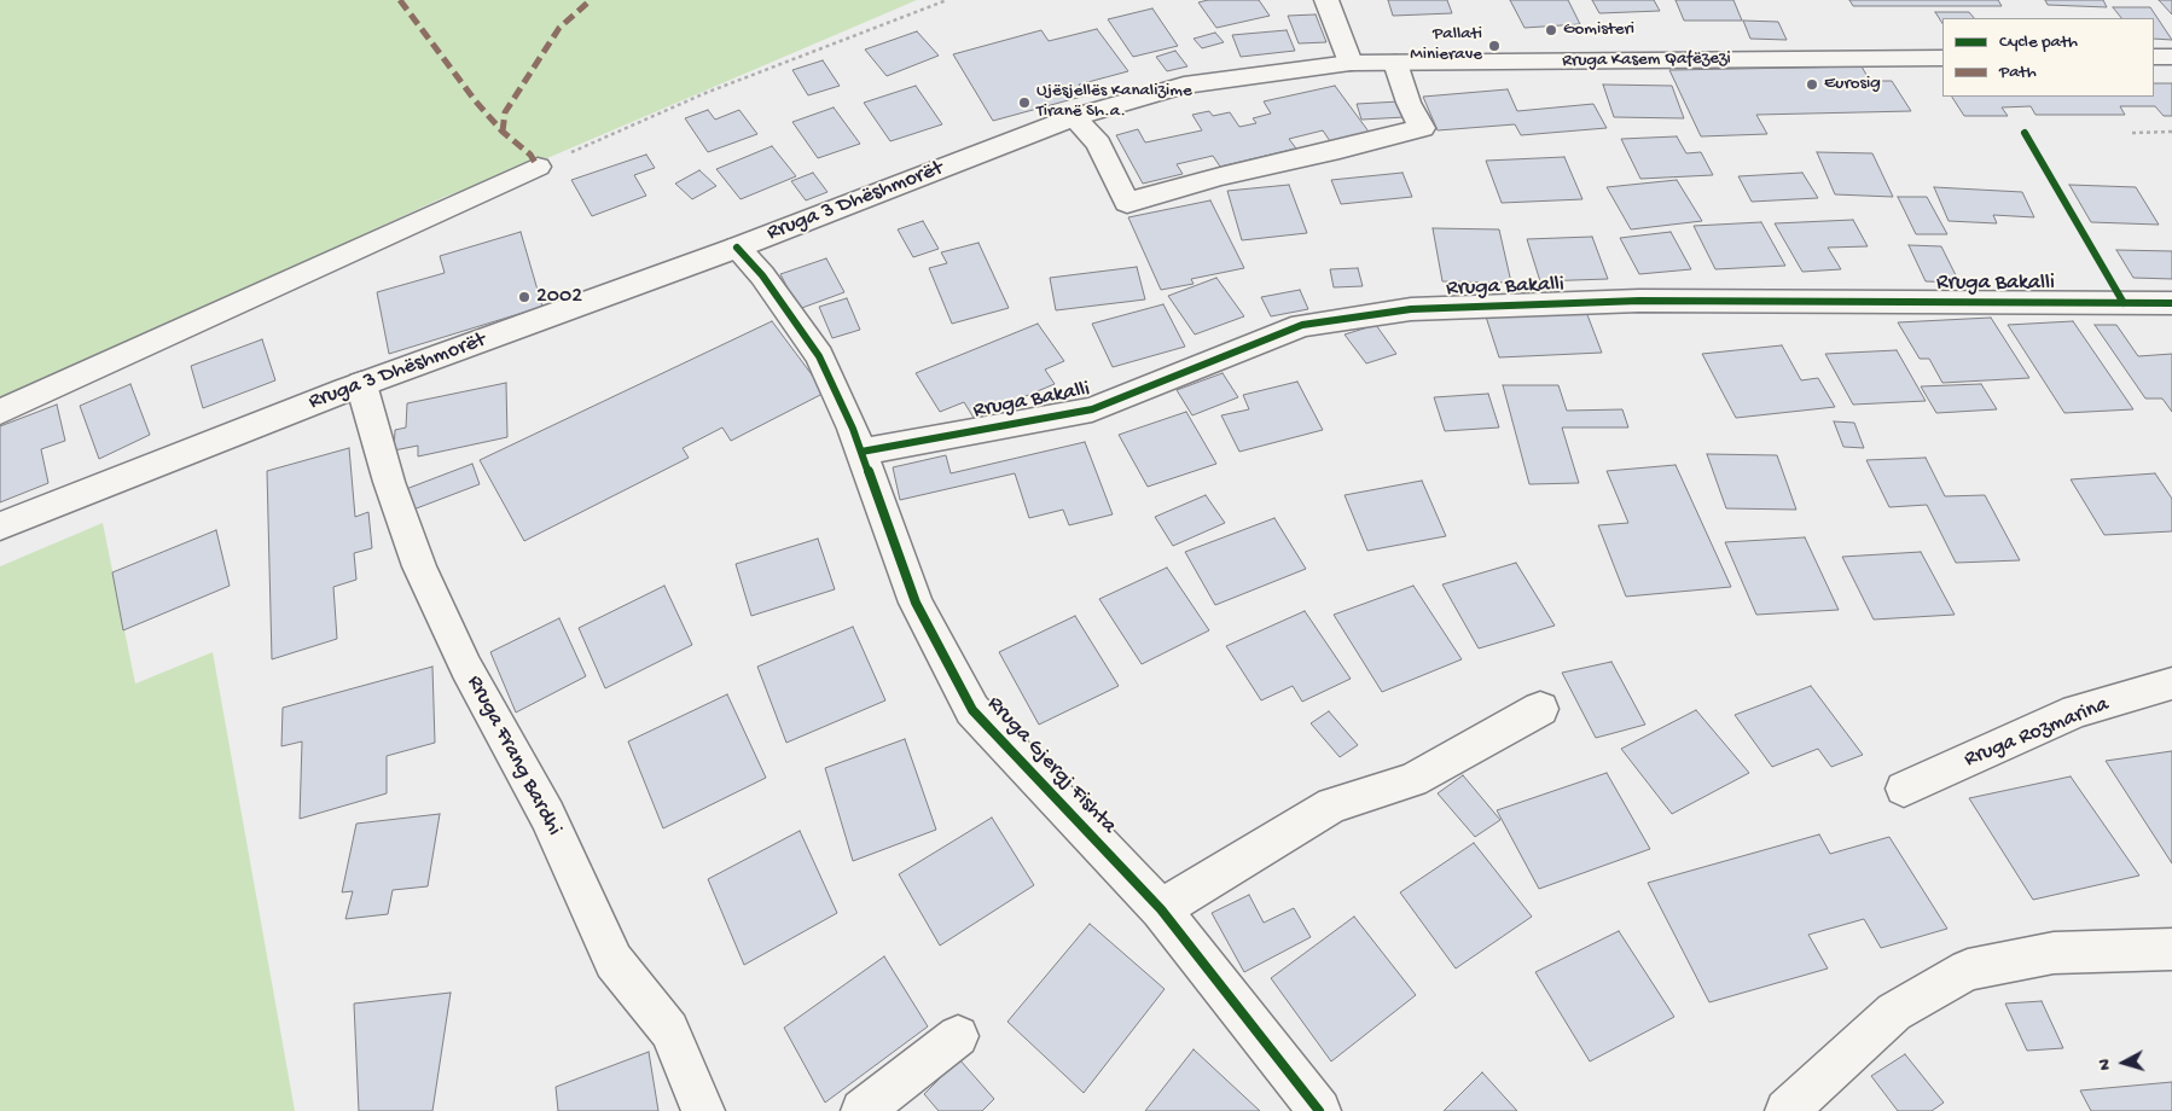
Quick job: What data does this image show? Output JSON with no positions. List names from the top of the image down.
{
  "streets": {
    "street": [
      "Rruga Kasem Qafëzezi",
      "Rruga 3 Dhëshmorët",
      "Rruga Bakalli",
      "Rruga Rozmarina",
      "Rruga Frang Bardhi",
      "Rruga Gjergj Fishta"
    ]
  },
  "crossings": [
    ["Rruga Kasem Qafëzezi", "Rruga 3 Dhëshmorët"],
    ["Rruga 3 Dhëshmorët", "Rruga Frang Bardhi"],
    ["Rruga 3 Dhëshmorët", "Rruga Gjergj Fishta"],
    ["Rruga Bakalli", "Rruga Gjergj Fishta"]
  ],
  "places": [
    "Gomisteri",
    "Pallati Minierave",
    "Eurosig",
    "Ujësjellës Kanalizime Tiranë Sh.a.",
    "2002"
  ],
  "legend": ["Cycle path", "Path"],
  "north": "left"
}
